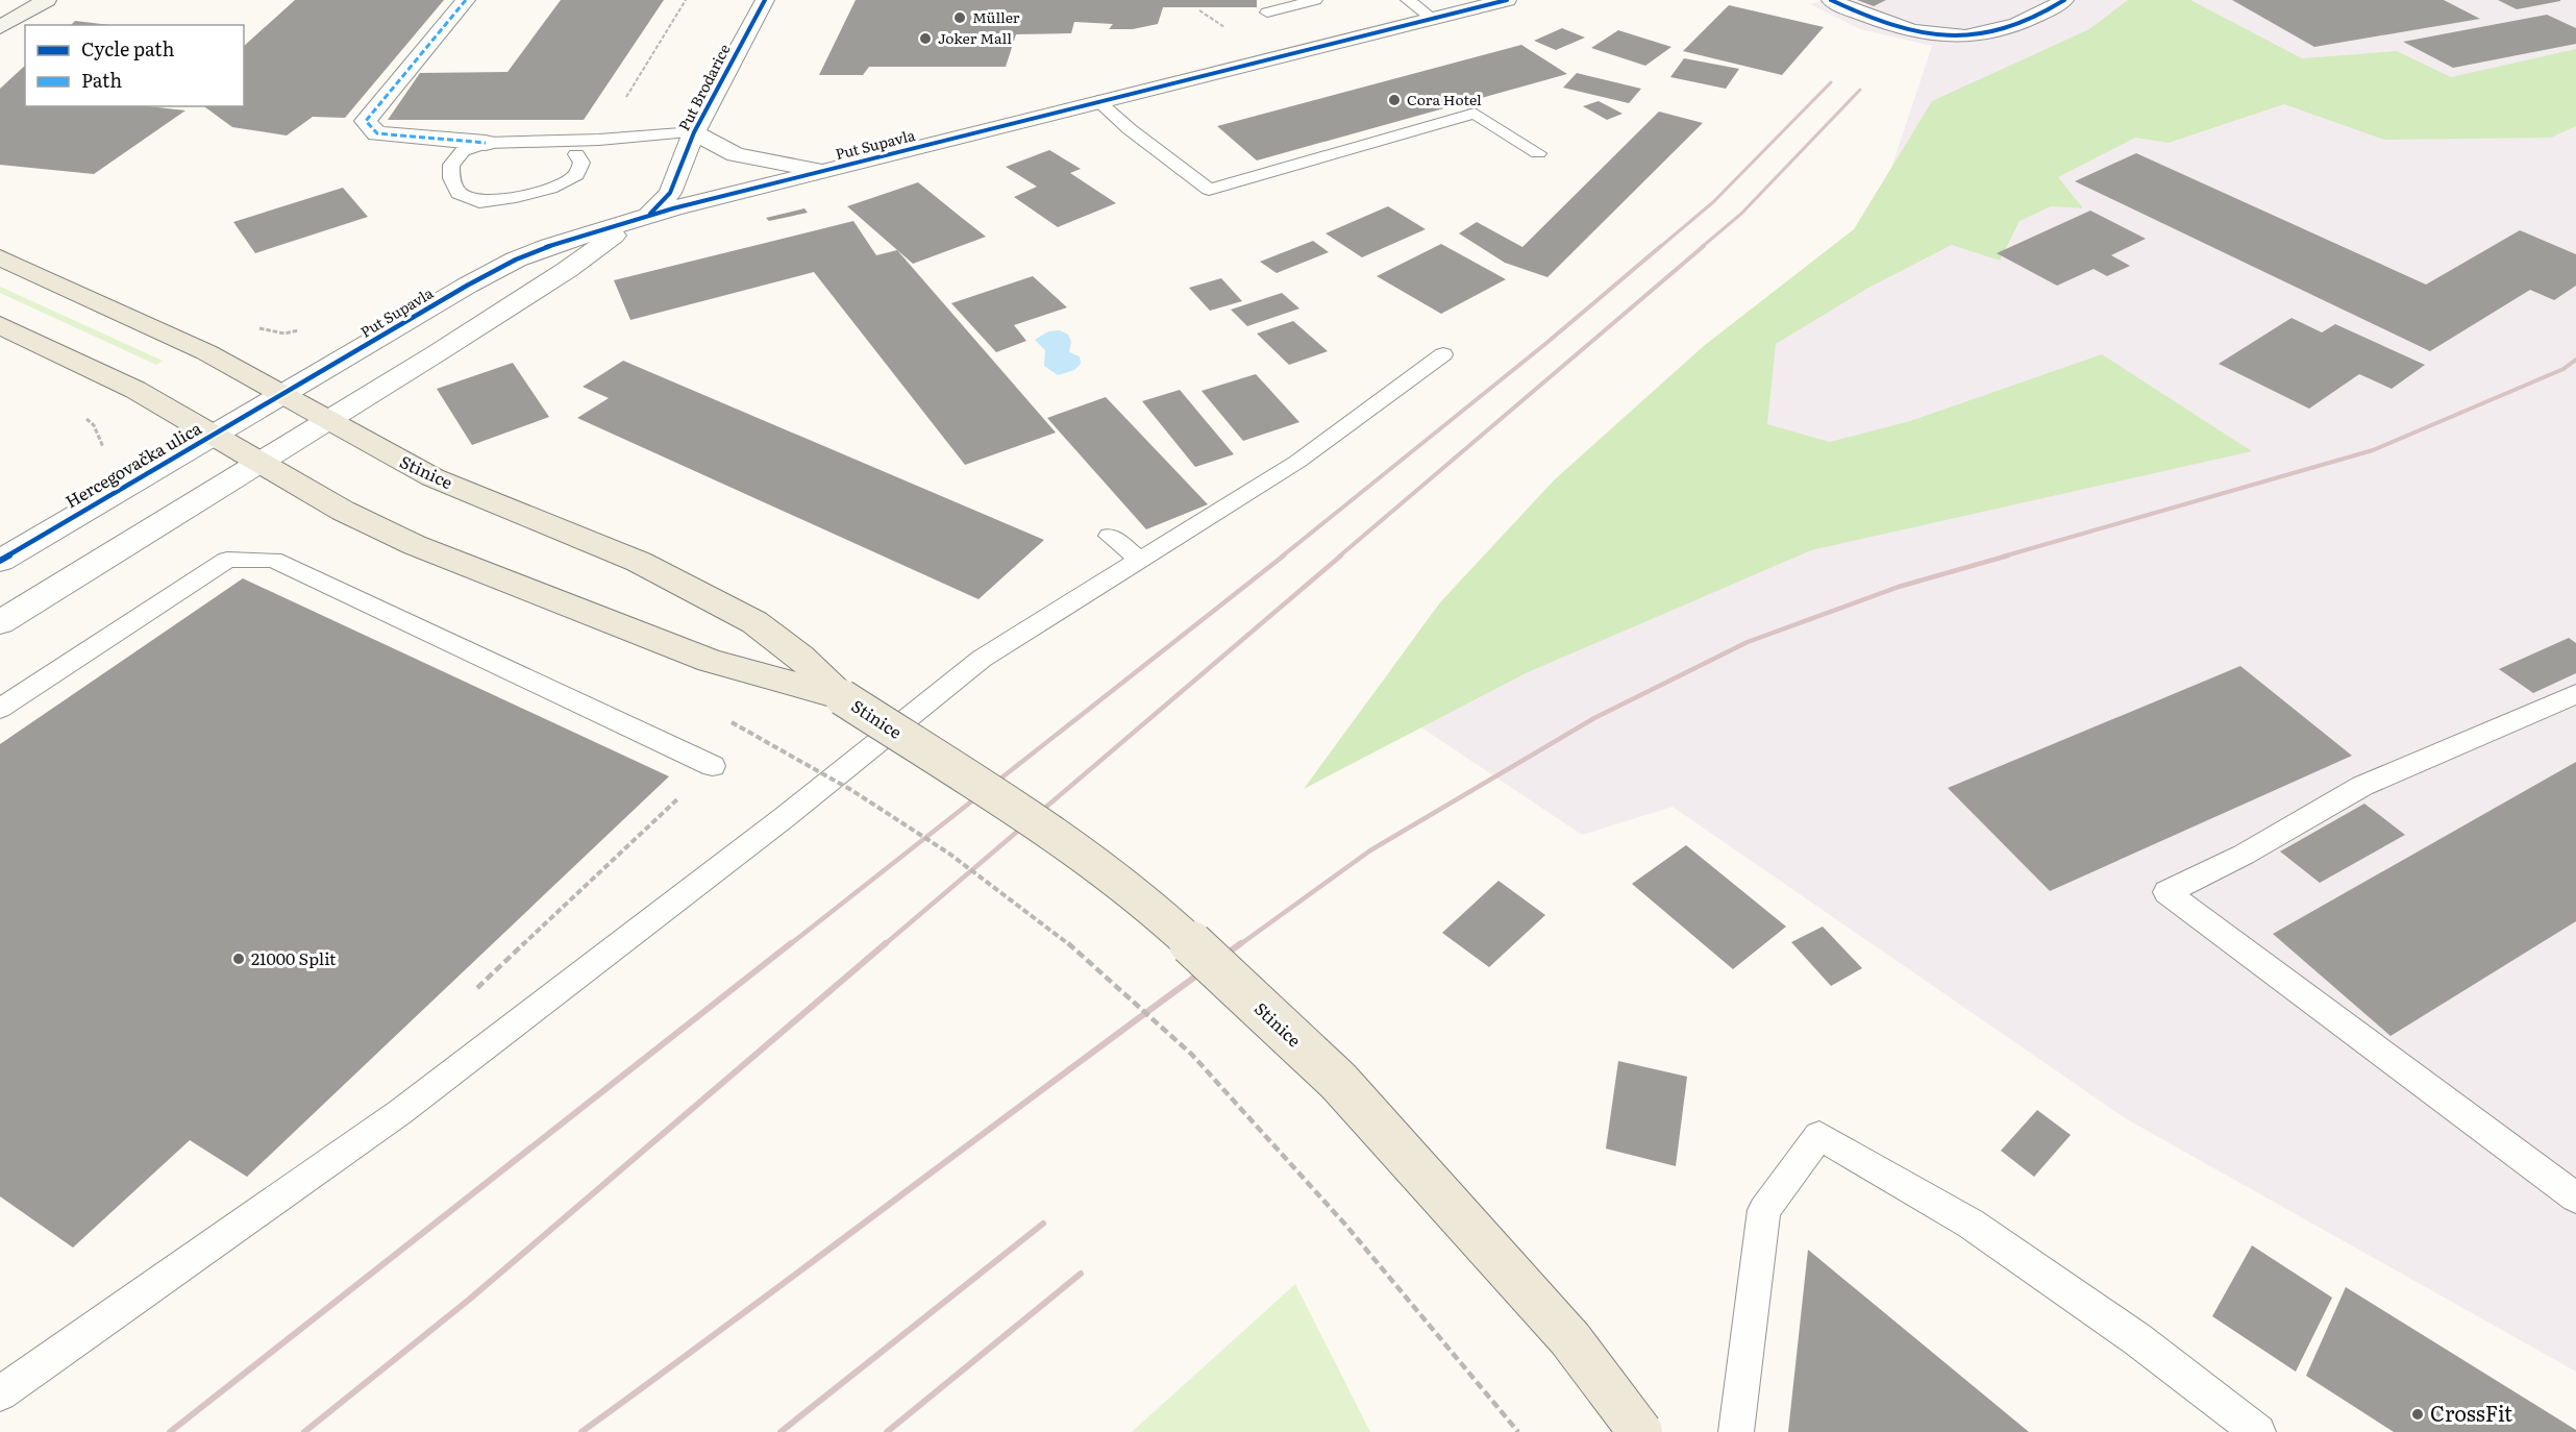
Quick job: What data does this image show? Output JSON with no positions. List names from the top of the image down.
{
  "streets": {
    "main road": ["Stinice"],
    "street": ["Put Brodarice", "Put Supavla", "Hercegovačka ulica"]
  },
  "crossings": [
    ["Put Brodarice", "Put Supavla"],
    ["Put Supavla", "Hercegovačka ulica"],
    ["Put Supavla", "Stinice"],
    ["Hercegovačka ulica", "Stinice"]
  ],
  "places": [
    "Müller",
    "Joker Mall",
    "Cora Hotel",
    "21000 Split",
    "CrossFit"
  ],
  "legend": ["Cycle path", "Path"]
}
